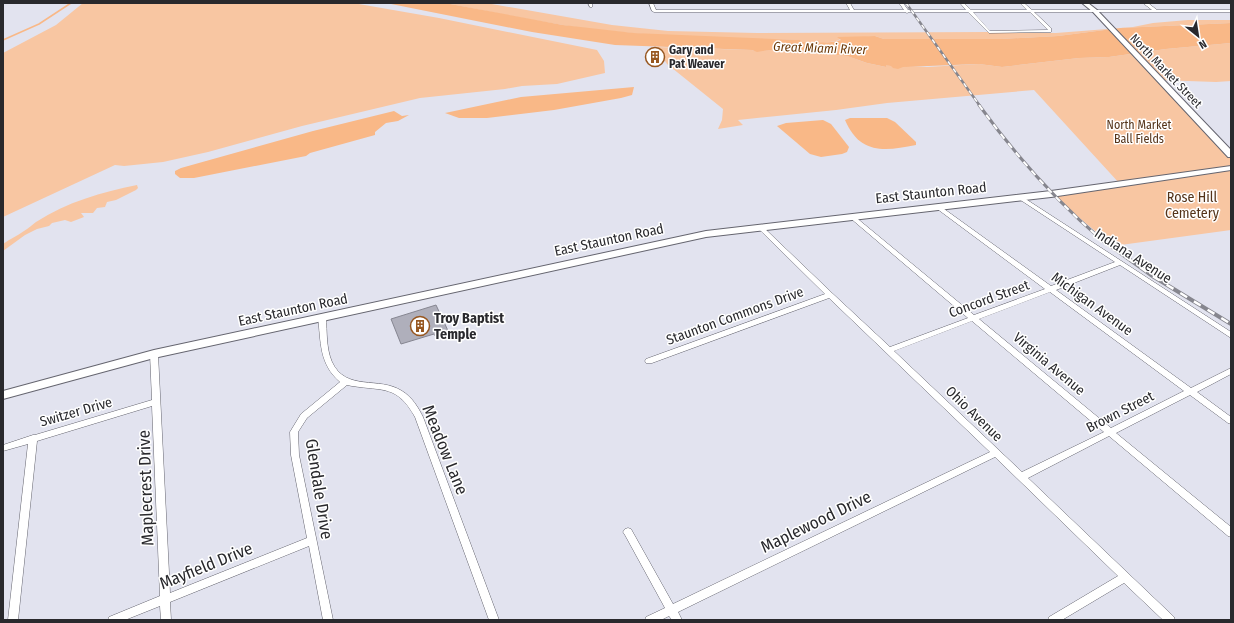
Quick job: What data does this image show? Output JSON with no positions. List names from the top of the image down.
{
  "streets": {
    "main road": ["North Market Street", "East Staunton Road"],
    "street": [
      "Indiana Avenue",
      "Concord Street",
      "Michigan Avenue",
      "Staunton Commons Drive",
      "Virginia Avenue",
      "Switzer Drive",
      "Brown Street",
      "Ohio Avenue",
      "Meadow Lane",
      "Maplecrest Drive",
      "Glendale Drive",
      "Maplewood Drive",
      "Mayfield Drive"
    ]
  },
  "crossings": [
    ["East Staunton Road", "Indiana Avenue"],
    ["East Staunton Road", "Michigan Avenue"],
    ["East Staunton Road", "Virginia Avenue"],
    ["East Staunton Road", "Ohio Avenue"],
    ["East Staunton Road", "Maplecrest Drive"],
    ["Indiana Avenue", "Concord Street"],
    ["Concord Street", "Michigan Avenue"],
    ["Concord Street", "Virginia Avenue"],
    ["Concord Street", "Ohio Avenue"],
    ["Michigan Avenue", "Brown Street"],
    ["Staunton Commons Drive", "Ohio Avenue"],
    ["Virginia Avenue", "Brown Street"],
    ["Switzer Drive", "Maplecrest Drive"],
    ["Brown Street", "Ohio Avenue"],
    ["Ohio Avenue", "Maplewood Drive"],
    ["Meadow Lane", "Glendale Drive"],
    ["Maplecrest Drive", "Mayfield Drive"],
    ["Glendale Drive", "Mayfield Drive"]
  ],
  "water": ["Great Miami River"],
  "parks": ["North Market Ball Fields", "Rose Hill Cemetery"],
  "places": {
    "building": ["Gary and Pat Weaver", "Troy Baptist Temple"]
  },
  "north": "bottom right"
}
